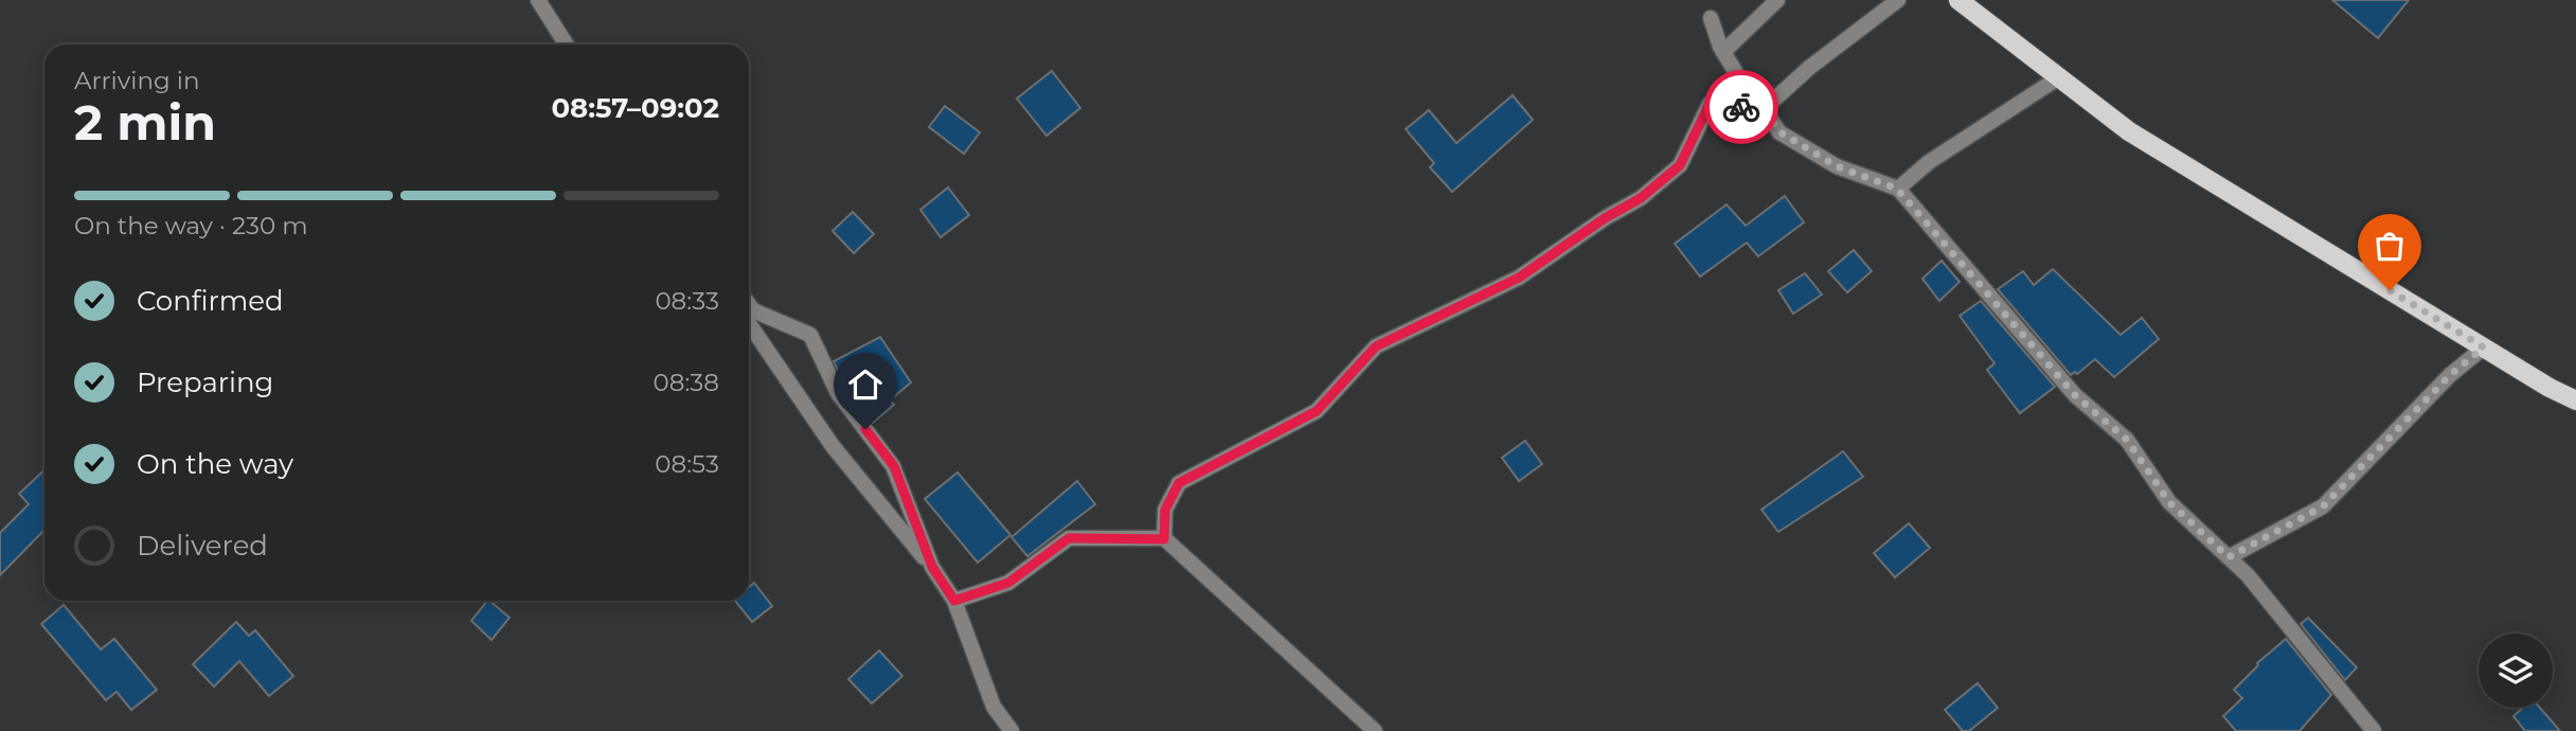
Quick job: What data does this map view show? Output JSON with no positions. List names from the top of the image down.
{
  "page": {
    "heading": ["2 min", "Arriving in", "08:57–09:02"],
    "bar": "On the way · 230 m",
    "list": [
      ["Confirmed", "08:33"],
      ["Preparing", "08:38"],
      ["On the way", "08:53"],
      "Delivered"
    ]
  }
}
